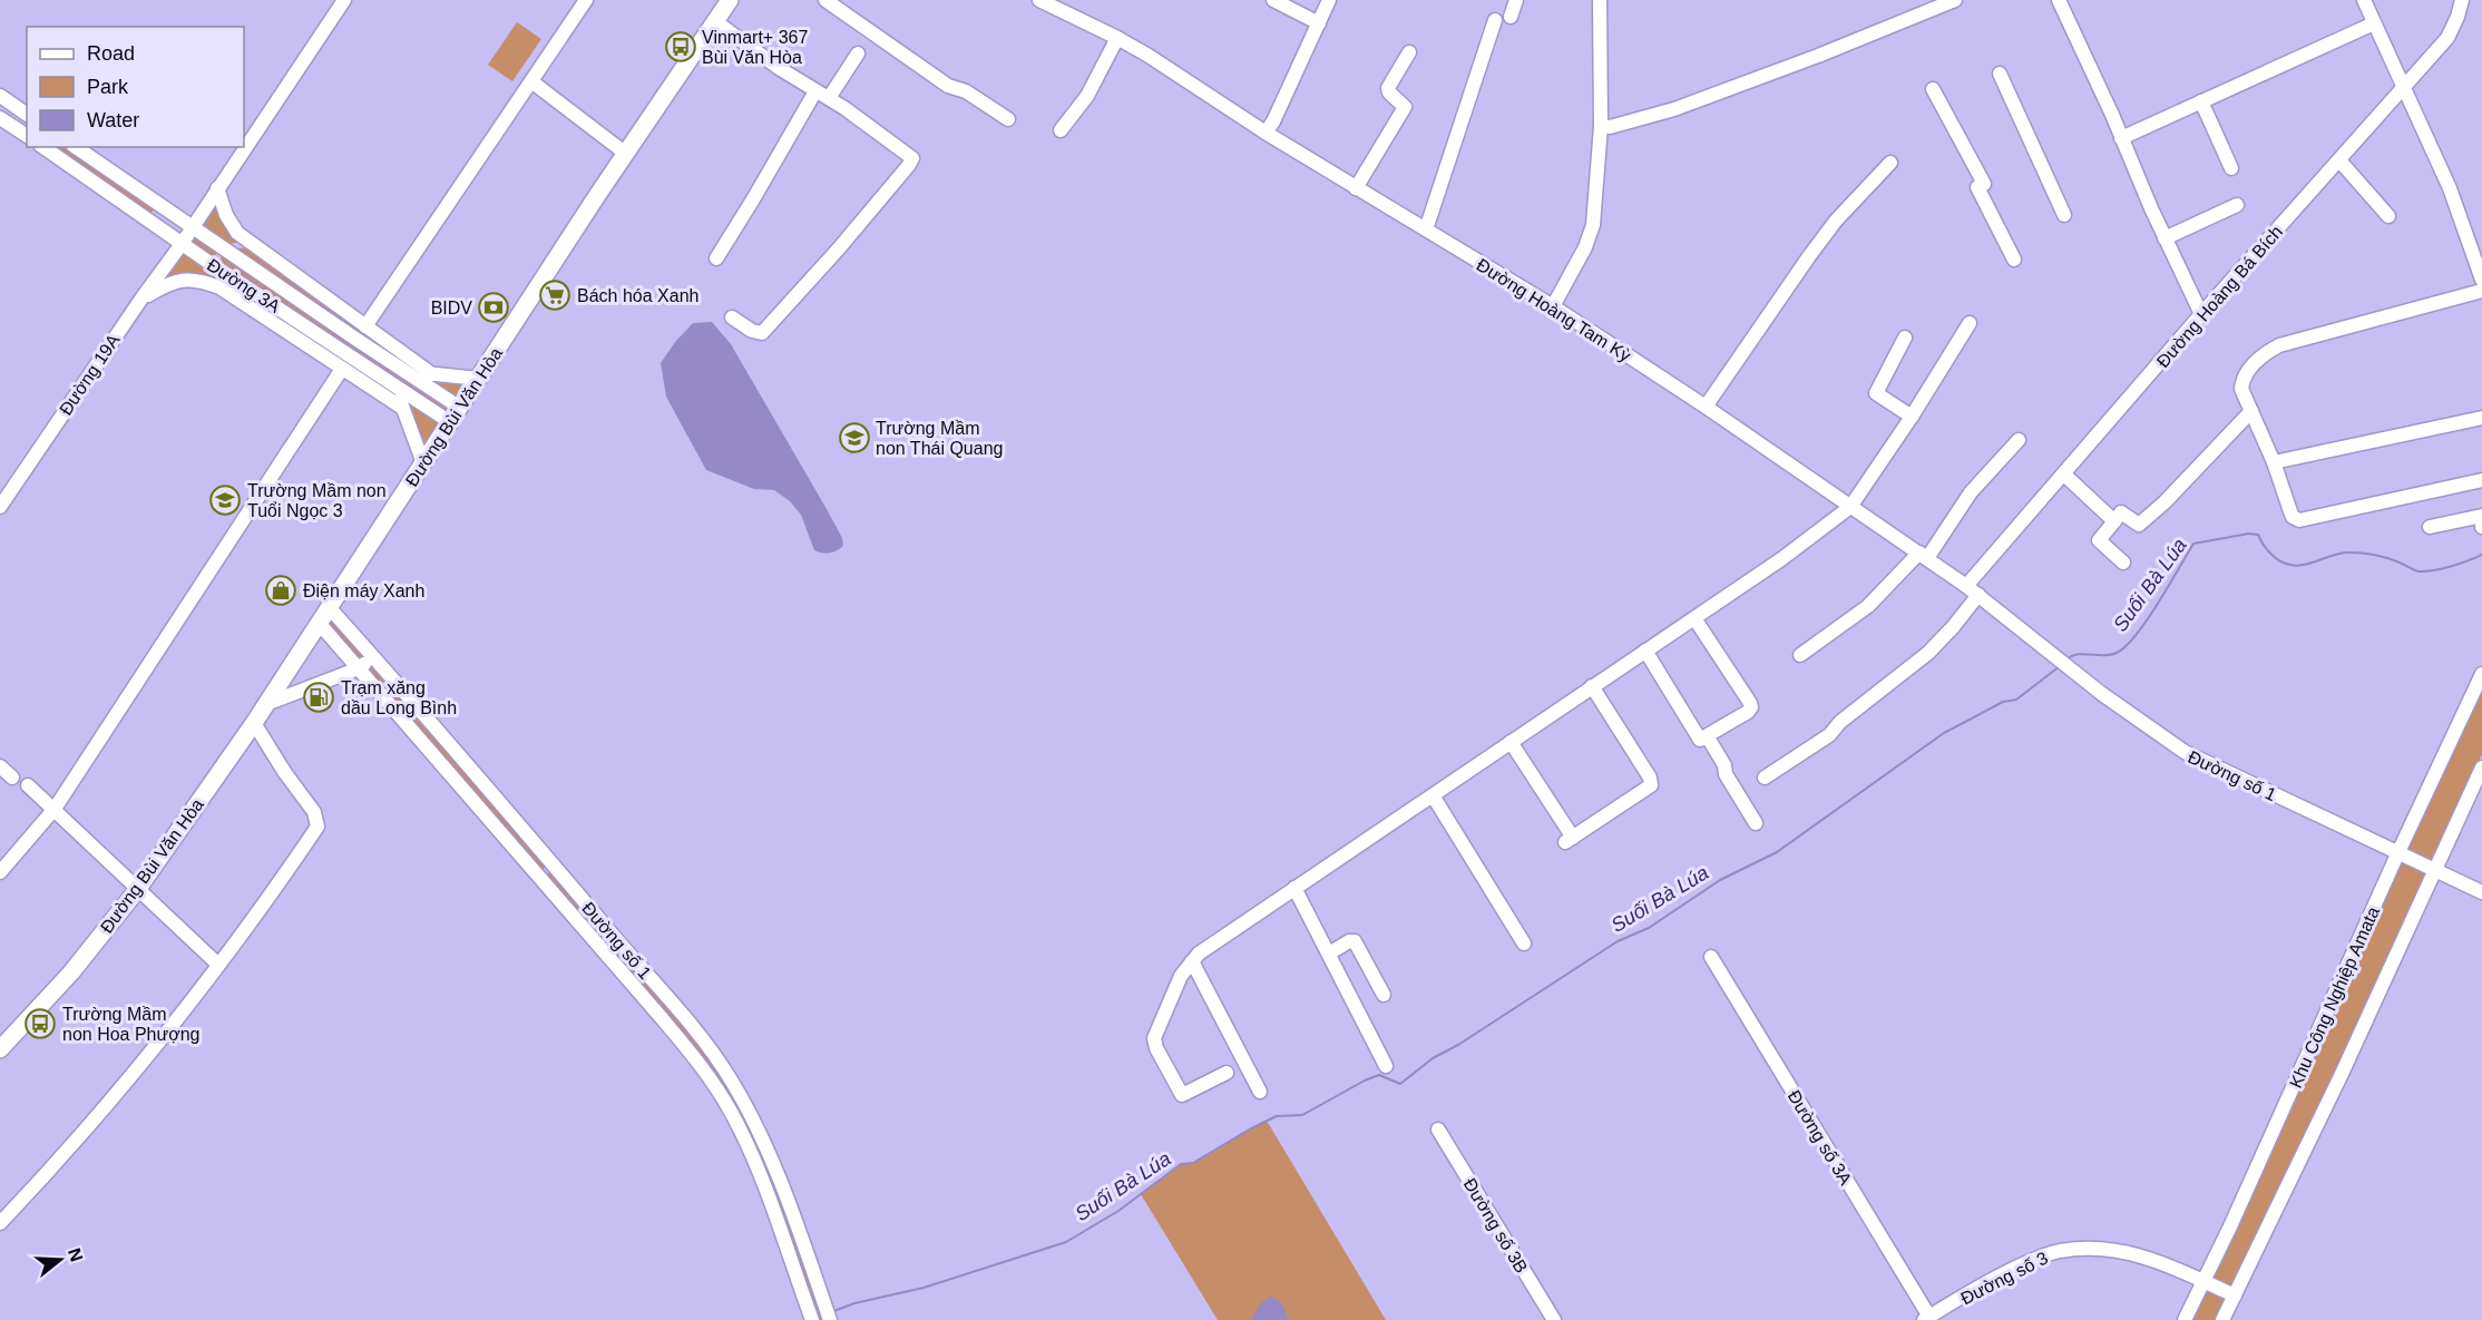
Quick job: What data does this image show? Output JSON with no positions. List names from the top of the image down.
{
  "streets": {
    "main road": ["Đường Bùi Văn Hòa"],
    "street": [
      "Đường 3A",
      "Đường Hoàng Bá Bích",
      "Đường Hoàng Tam Kỳ",
      "Đường 19A",
      "Đường số 1",
      "Khu Công Nghiệp Amata",
      "Đường số 3A",
      "Đường số 3B",
      "Đường số 3"
    ]
  },
  "crossings": [
    ["Đường 3A", "Đường 19A"],
    ["Đường 3A", "Đường Bùi Văn Hòa"],
    ["Đường Hoàng Bá Bích", "Đường Hoàng Tam Kỳ"],
    ["Đường Hoàng Tam Kỳ", "Đường số 1"],
    ["Đường Bùi Văn Hòa", "Đường số 1"],
    ["Đường số 1", "Khu Công Nghiệp Amata"],
    ["Khu Công Nghiệp Amata", "Đường số 3"],
    ["Đường số 3A", "Đường số 3"]
  ],
  "water": ["Suối Bà Lúa"],
  "places": {
    "bus stop": ["Vinmart+ 367 Bùi Văn Hòa", "Trường Mầm non Hoa Phượng"],
    "supermarket": ["Bách hóa Xanh"],
    "bank": ["BIDV"],
    "school or university": ["Trường Mầm non Thái Quang", "Trường Mầm non Tuổi Ngọc 3"],
    "shop": ["Điện máy Xanh"],
    "fuel station": ["Trạm xăng dầu Long Bình"]
  },
  "legend": ["Road", "Park", "Water"],
  "north": "right"
}
